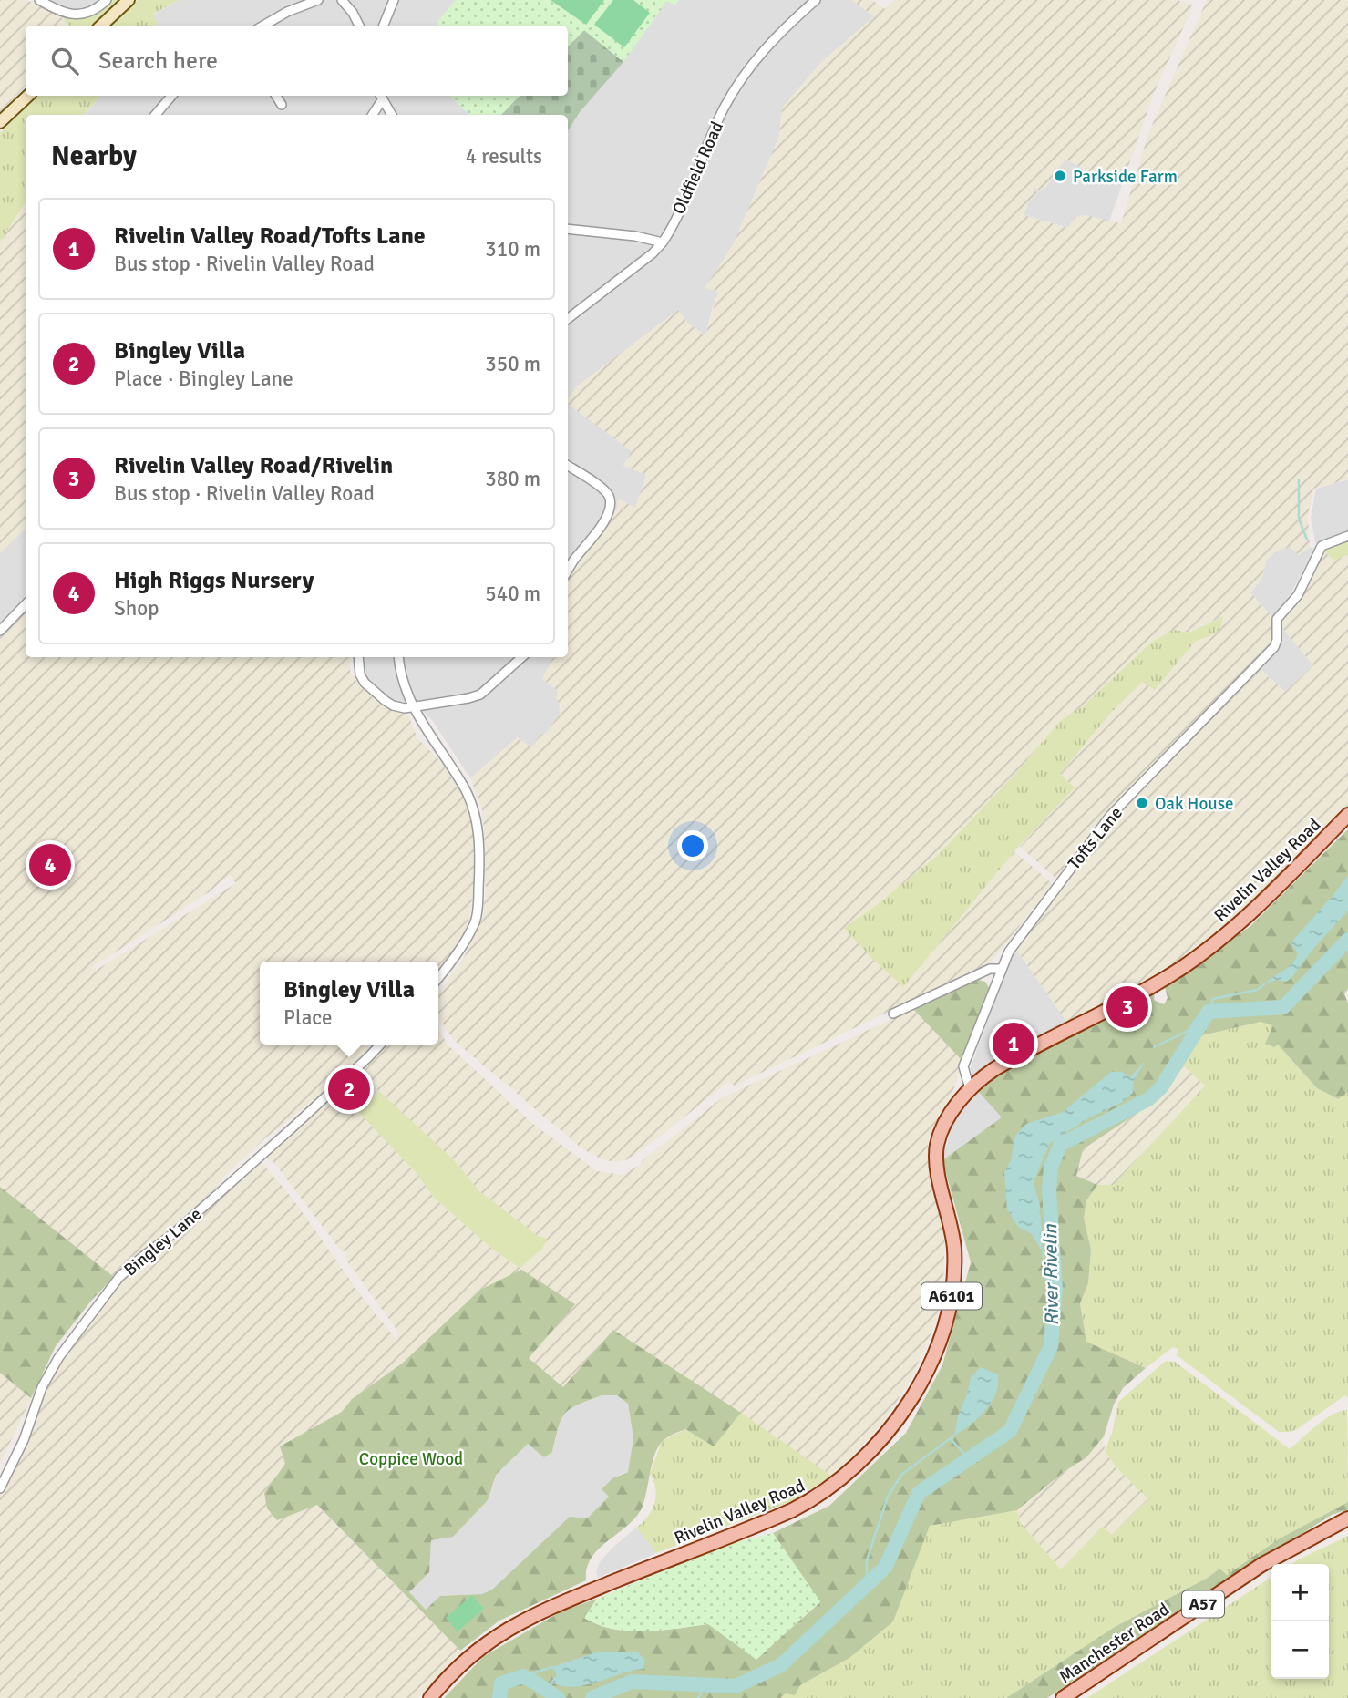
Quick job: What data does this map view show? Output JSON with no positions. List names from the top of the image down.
{
  "streets": {
    "main road": [
      "Rivelin Valley Road",
      "A6101",
      "A57",
      "Manchester Road"
    ],
    "street": ["Oldfield Road", "Tofts Lane", "Bingley Lane"]
  },
  "crossings": [
    ["Tofts Lane", "Rivelin Valley Road"]
  ],
  "water": ["River Rivelin"],
  "parks": ["Coppice Wood"],
  "places": ["Parkside Farm", "Oak House"],
  "page": {
    "search": "Search here",
    "heading": ["Nearby", "4 results"],
    "list": [
      {
        "mark": "1",
        "name": "Rivelin Valley Road/Tofts Lane",
        "note": "Bus stop · Rivelin Valley Road",
        "value": "310 m"
      },
      {
        "mark": "2",
        "name": "Bingley Villa",
        "note": "Place · Bingley Lane",
        "value": "350 m"
      },
      {
        "mark": "3",
        "name": "Rivelin Valley Road/Rivelin",
        "note": "Bus stop · Rivelin Valley Road",
        "value": "380 m"
      },
      {
        "mark": "4",
        "name": "High Riggs Nursery",
        "note": "Shop",
        "value": "540 m"
      }
    ],
    "pins": [
      "4",
      "3",
      "1",
      "2"
    ],
    "popup": ["Bingley Villa", "Place"],
    "map_buttons": ["+", "−"]
  }
}
